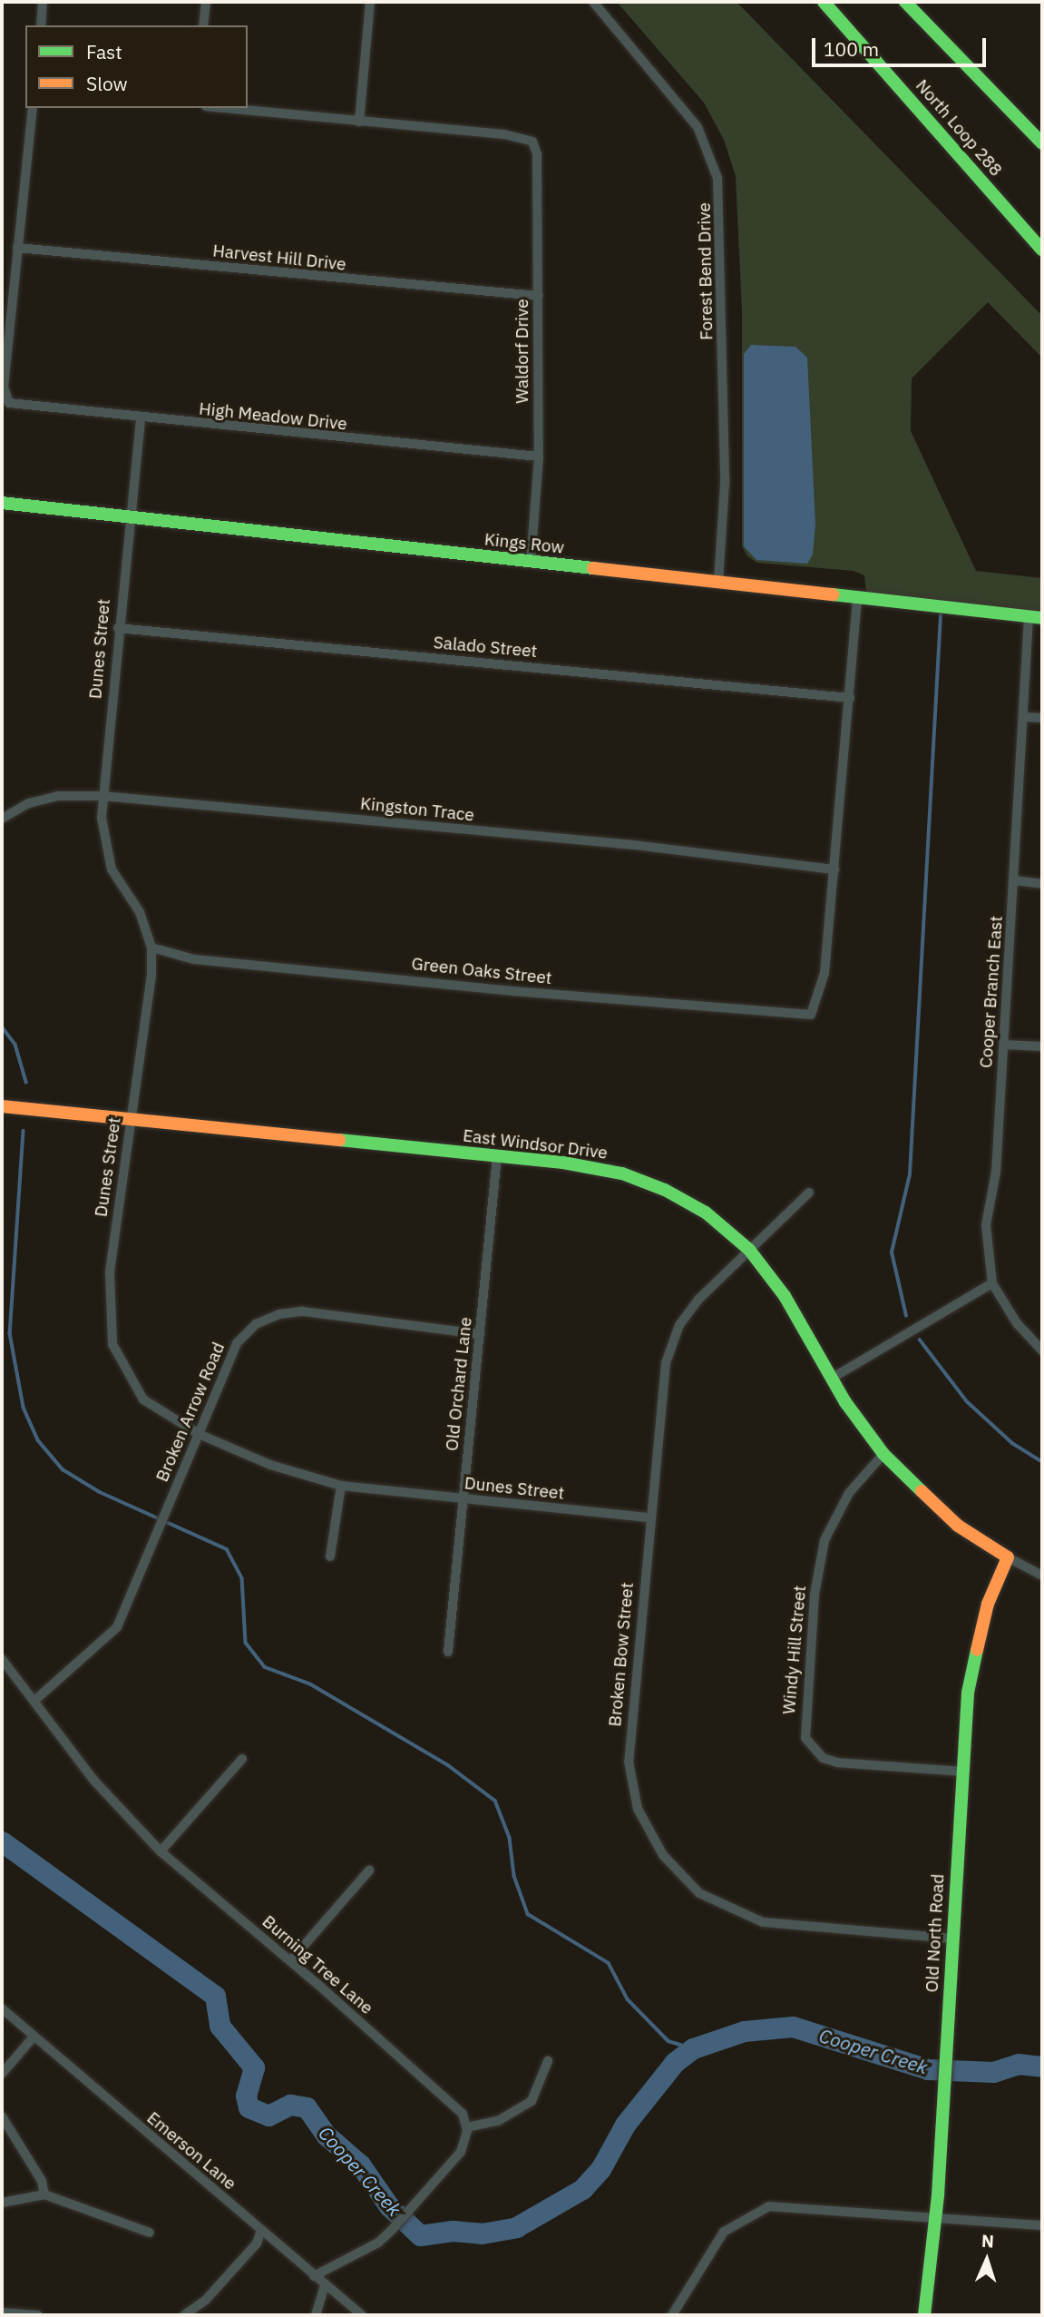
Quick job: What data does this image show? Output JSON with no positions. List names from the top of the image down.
{
  "streets": {
    "main road": [
      "North Loop 288",
      "Kings Row",
      "East Windsor Drive",
      "Old North Road"
    ],
    "street": [
      "Harvest Hill Drive",
      "Forest Bend Drive",
      "Waldorf Drive",
      "High Meadow Drive",
      "Salado Street",
      "Dunes Street",
      "Kingston Trace",
      "Green Oaks Street",
      "Cooper Branch East",
      "Old Orchard Lane",
      "Broken Arrow Road",
      "Windy Hill Street",
      "Broken Bow Street",
      "Burning Tree Lane",
      "Emerson Lane"
    ]
  },
  "crossings": [
    ["Harvest Hill Drive", "Waldorf Drive"],
    ["Harvest Hill Drive", "High Meadow Drive"],
    ["Forest Bend Drive", "Kings Row"],
    ["Waldorf Drive", "High Meadow Drive"],
    ["Waldorf Drive", "Kings Row"],
    ["High Meadow Drive", "Dunes Street"],
    ["Kings Row", "Dunes Street"],
    ["Kings Row", "Cooper Branch East"],
    ["Salado Street", "Dunes Street"],
    ["Dunes Street", "Kingston Trace"],
    ["Dunes Street", "Green Oaks Street"],
    ["Dunes Street", "East Windsor Drive"],
    ["Dunes Street", "Old Orchard Lane"],
    ["Dunes Street", "Broken Arrow Road"],
    ["Dunes Street", "Broken Bow Street"],
    ["Kingston Trace", "Green Oaks Street"],
    ["East Windsor Drive", "Old Orchard Lane"],
    ["East Windsor Drive", "Windy Hill Street"],
    ["East Windsor Drive", "Broken Bow Street"],
    ["East Windsor Drive", "Old North Road"],
    ["Old Orchard Lane", "Broken Arrow Road"],
    ["Broken Arrow Road", "Burning Tree Lane"],
    ["Windy Hill Street", "Old North Road"],
    ["Broken Bow Street", "Old North Road"]
  ],
  "water": ["Cooper Creek"],
  "legend": ["Fast", "Slow"],
  "scale_bar": "100 m",
  "north": "top"
}
